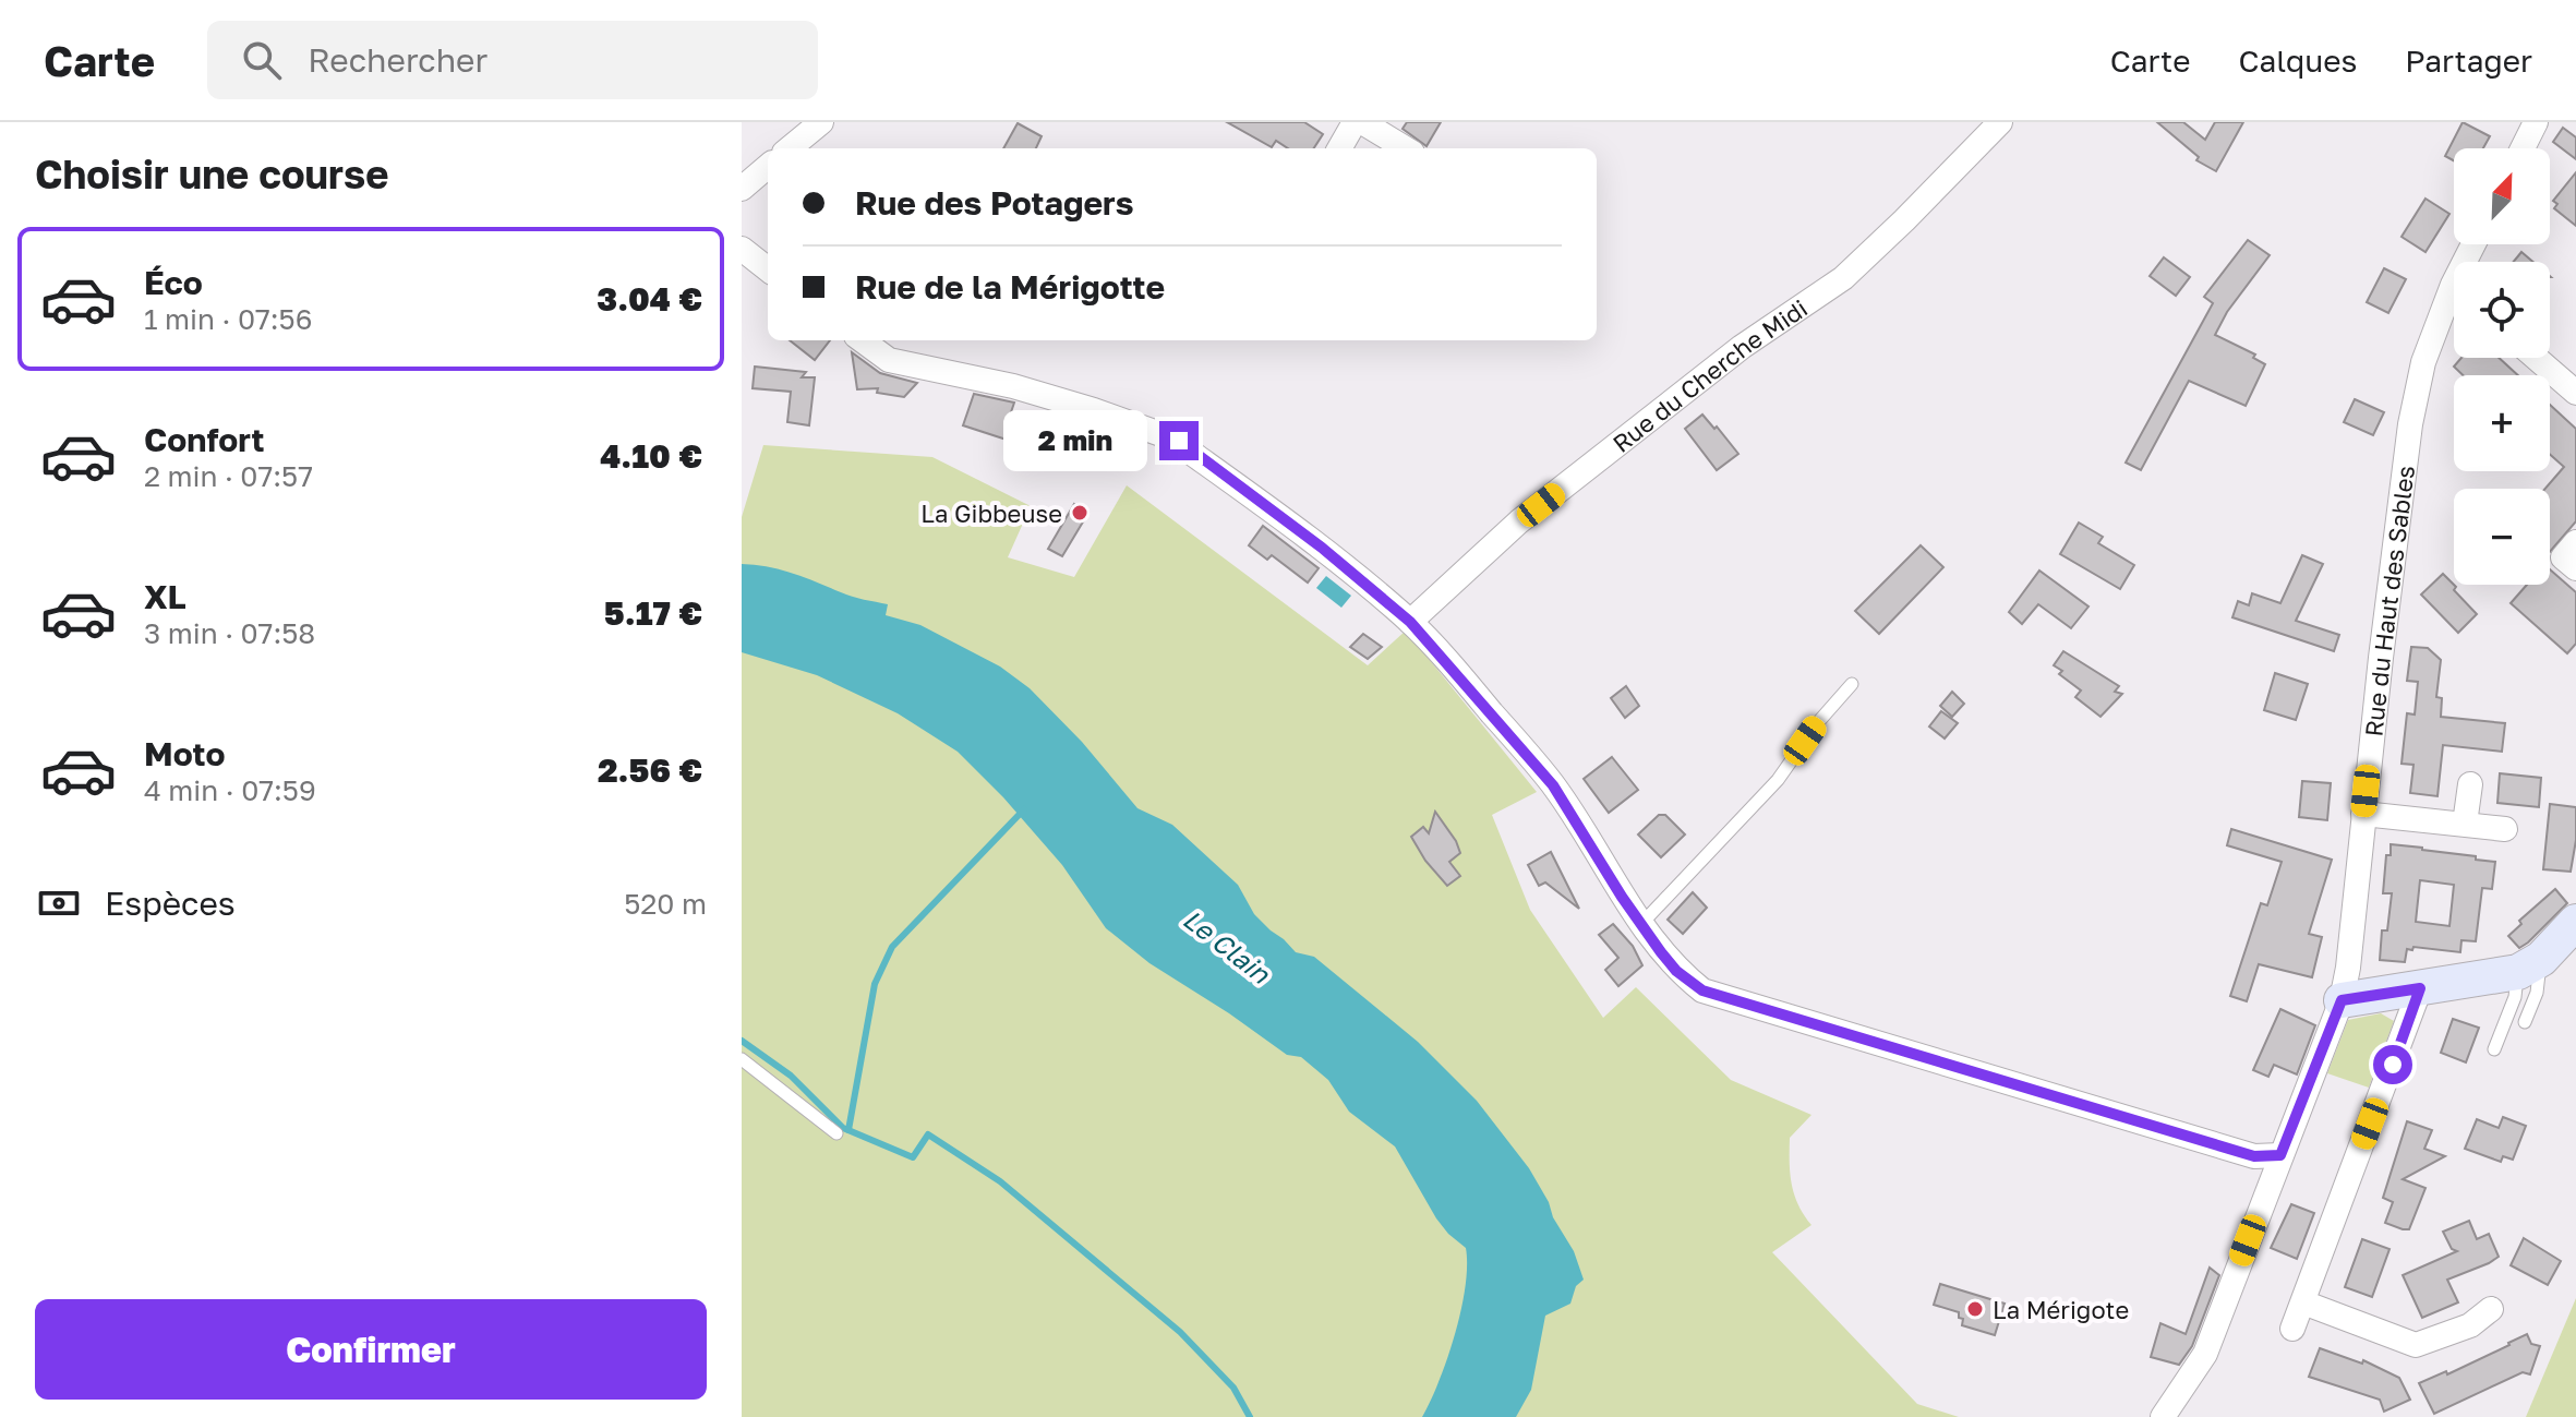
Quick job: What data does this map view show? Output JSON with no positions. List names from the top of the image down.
{
  "streets": {
    "street": ["Rue du Cherche Midi", "Rue du Haut des Sables"]
  },
  "water": ["Le Clain"],
  "places": ["La Gibbeuse", "La Mérigote"],
  "north": "top right",
  "page": {
    "header": "Carte",
    "search": "Rechercher",
    "nav": ["Carte", "Calques", "Partager"],
    "heading": "Choisir une course",
    "map_buttons": ["+", "−"],
    "banner": ["Rue des Potagers", "Rue de la Mérigotte"],
    "list": [
      {
        "name": "Éco",
        "note": "1 min · 07:56",
        "value": "3.04 €"
      },
      {
        "name": "Confort",
        "note": "2 min · 07:57",
        "value": "4.10 €"
      },
      {
        "name": "XL",
        "note": "3 min · 07:58",
        "value": "5.17 €"
      },
      {
        "name": "Moto",
        "note": "4 min · 07:59",
        "value": "2.56 €"
      }
    ],
    "bubble": "2 min",
    "pay": ["Espèces", "520 m"],
    "buttons": "Confirmer"
  }
}
